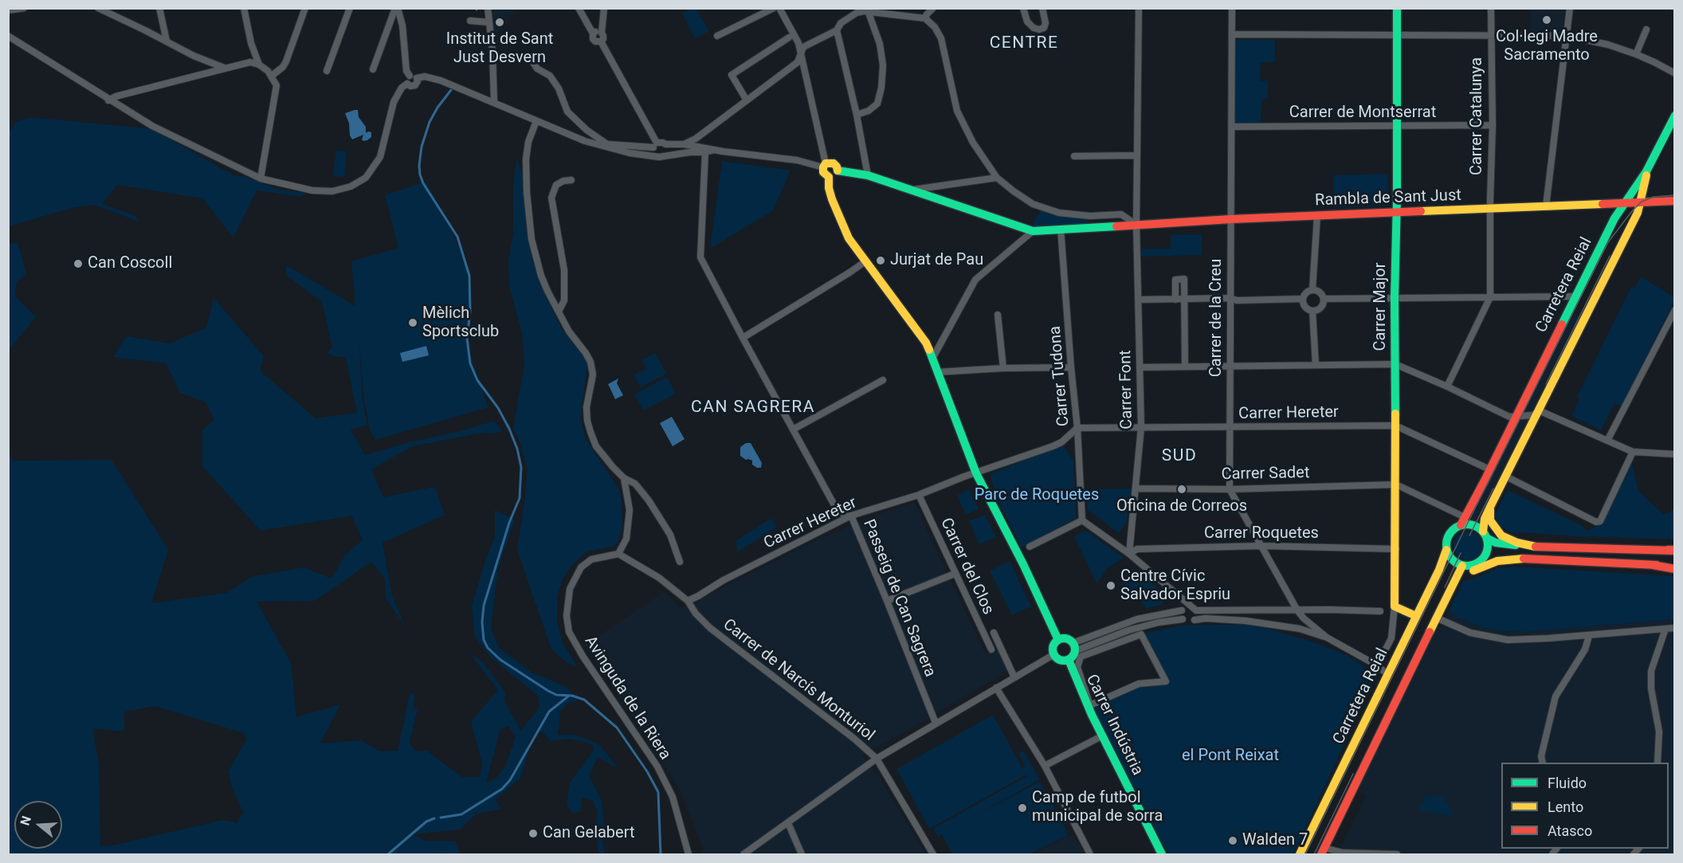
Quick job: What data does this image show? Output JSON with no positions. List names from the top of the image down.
{
  "streets": {
    "main road": [
      "Rambla de Sant Just",
      "Carretera Reial",
      "Carrer Major",
      "Carrer Indústria"
    ],
    "street": [
      "Carrer de Montserrat",
      "Carrer Catalunya",
      "Carrer de la Creu",
      "Carrer Tudona",
      "Carrer Font",
      "Carrer Hereter",
      "Carrer Sadet",
      "Carrer Roquetes",
      "Carrer del Clos",
      "Passeig de Can Sagrera",
      "Carrer de Narcís Monturiol",
      "Avinguda de la Riera"
    ]
  },
  "crossings": [
    ["Carrer de Montserrat", "Carrer Catalunya"],
    ["Carrer de Montserrat", "Carrer Major"],
    ["Carrer de Montserrat", "Carrer de la Creu"],
    ["Carrer Catalunya", "Rambla de Sant Just"],
    ["Rambla de Sant Just", "Carretera Reial"],
    ["Rambla de Sant Just", "Carrer Major"],
    ["Rambla de Sant Just", "Carrer de la Creu"],
    ["Rambla de Sant Just", "Carrer Tudona"],
    ["Rambla de Sant Just", "Carrer Font"],
    ["Carretera Reial", "Carrer Hereter"],
    ["Carrer Major", "Carrer Hereter"],
    ["Carrer Major", "Carrer Sadet"],
    ["Carrer Major", "Carrer Roquetes"],
    ["Carrer de la Creu", "Carrer Hereter"],
    ["Carrer de la Creu", "Carrer Sadet"],
    ["Carrer de la Creu", "Carrer Roquetes"],
    ["Carrer Tudona", "Carrer Hereter"],
    ["Carrer Font", "Carrer Hereter"],
    ["Carrer Font", "Carrer Sadet"],
    ["Carrer Font", "Carrer Roquetes"],
    ["Carrer Hereter", "Carrer del Clos"],
    ["Carrer Hereter", "Passeig de Can Sagrera"],
    ["Carrer Hereter", "Carrer de Narcís Monturiol"],
    ["Carrer de Narcís Monturiol", "Avinguda de la Riera"]
  ],
  "districts": ["CENTRE", "CAN SAGRERA", "SUD"],
  "parks": ["Parc de Roquetes", "el Pont Reixat"],
  "places": [
    "Col·legi Madre Sacramento",
    "Institut de Sant Just Desvern",
    "Jurjat de Pau",
    "Can Coscoll",
    "Mèlich Sportsclub",
    "Oficina de Correos",
    "Centre Cívic Salvador Espriu",
    "Camp de futbol municipal de sorra",
    "Can Gelabert",
    "Walden 7"
  ],
  "legend": ["Fluido", "Lento", "Atasco"],
  "north": "left"
}
